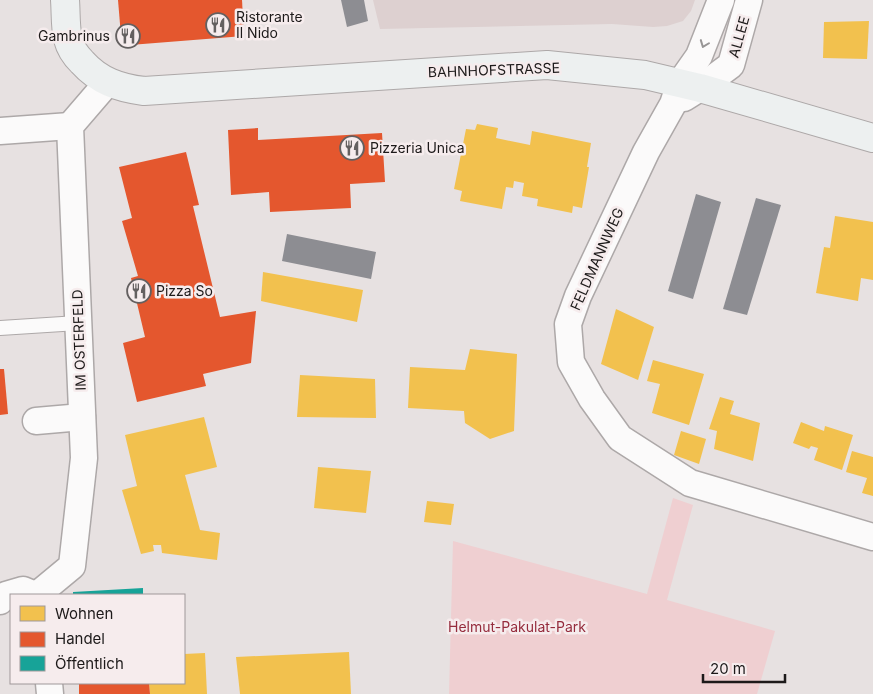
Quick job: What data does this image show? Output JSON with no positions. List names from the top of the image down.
{
  "streets": {
    "street": [
      "ALLEE",
      "BAHNHOFSTRASSE",
      "FELDMANNWEG",
      "IM OSTERFELD"
    ]
  },
  "crossings": [
    ["ALLEE", "BAHNHOFSTRASSE"],
    ["ALLEE", "FELDMANNWEG"],
    ["BAHNHOFSTRASSE", "FELDMANNWEG"]
  ],
  "parks": ["Helmut-Pakulat-Park"],
  "places": {
    "restaurant": [
      "Ristorante Il Nido",
      "Gambrinus",
      "Pizzeria Unica",
      "Pizza So"
    ]
  },
  "legend": ["Wohnen", "Handel", "Öffentlich"],
  "scale_bar": "20 m"
}
